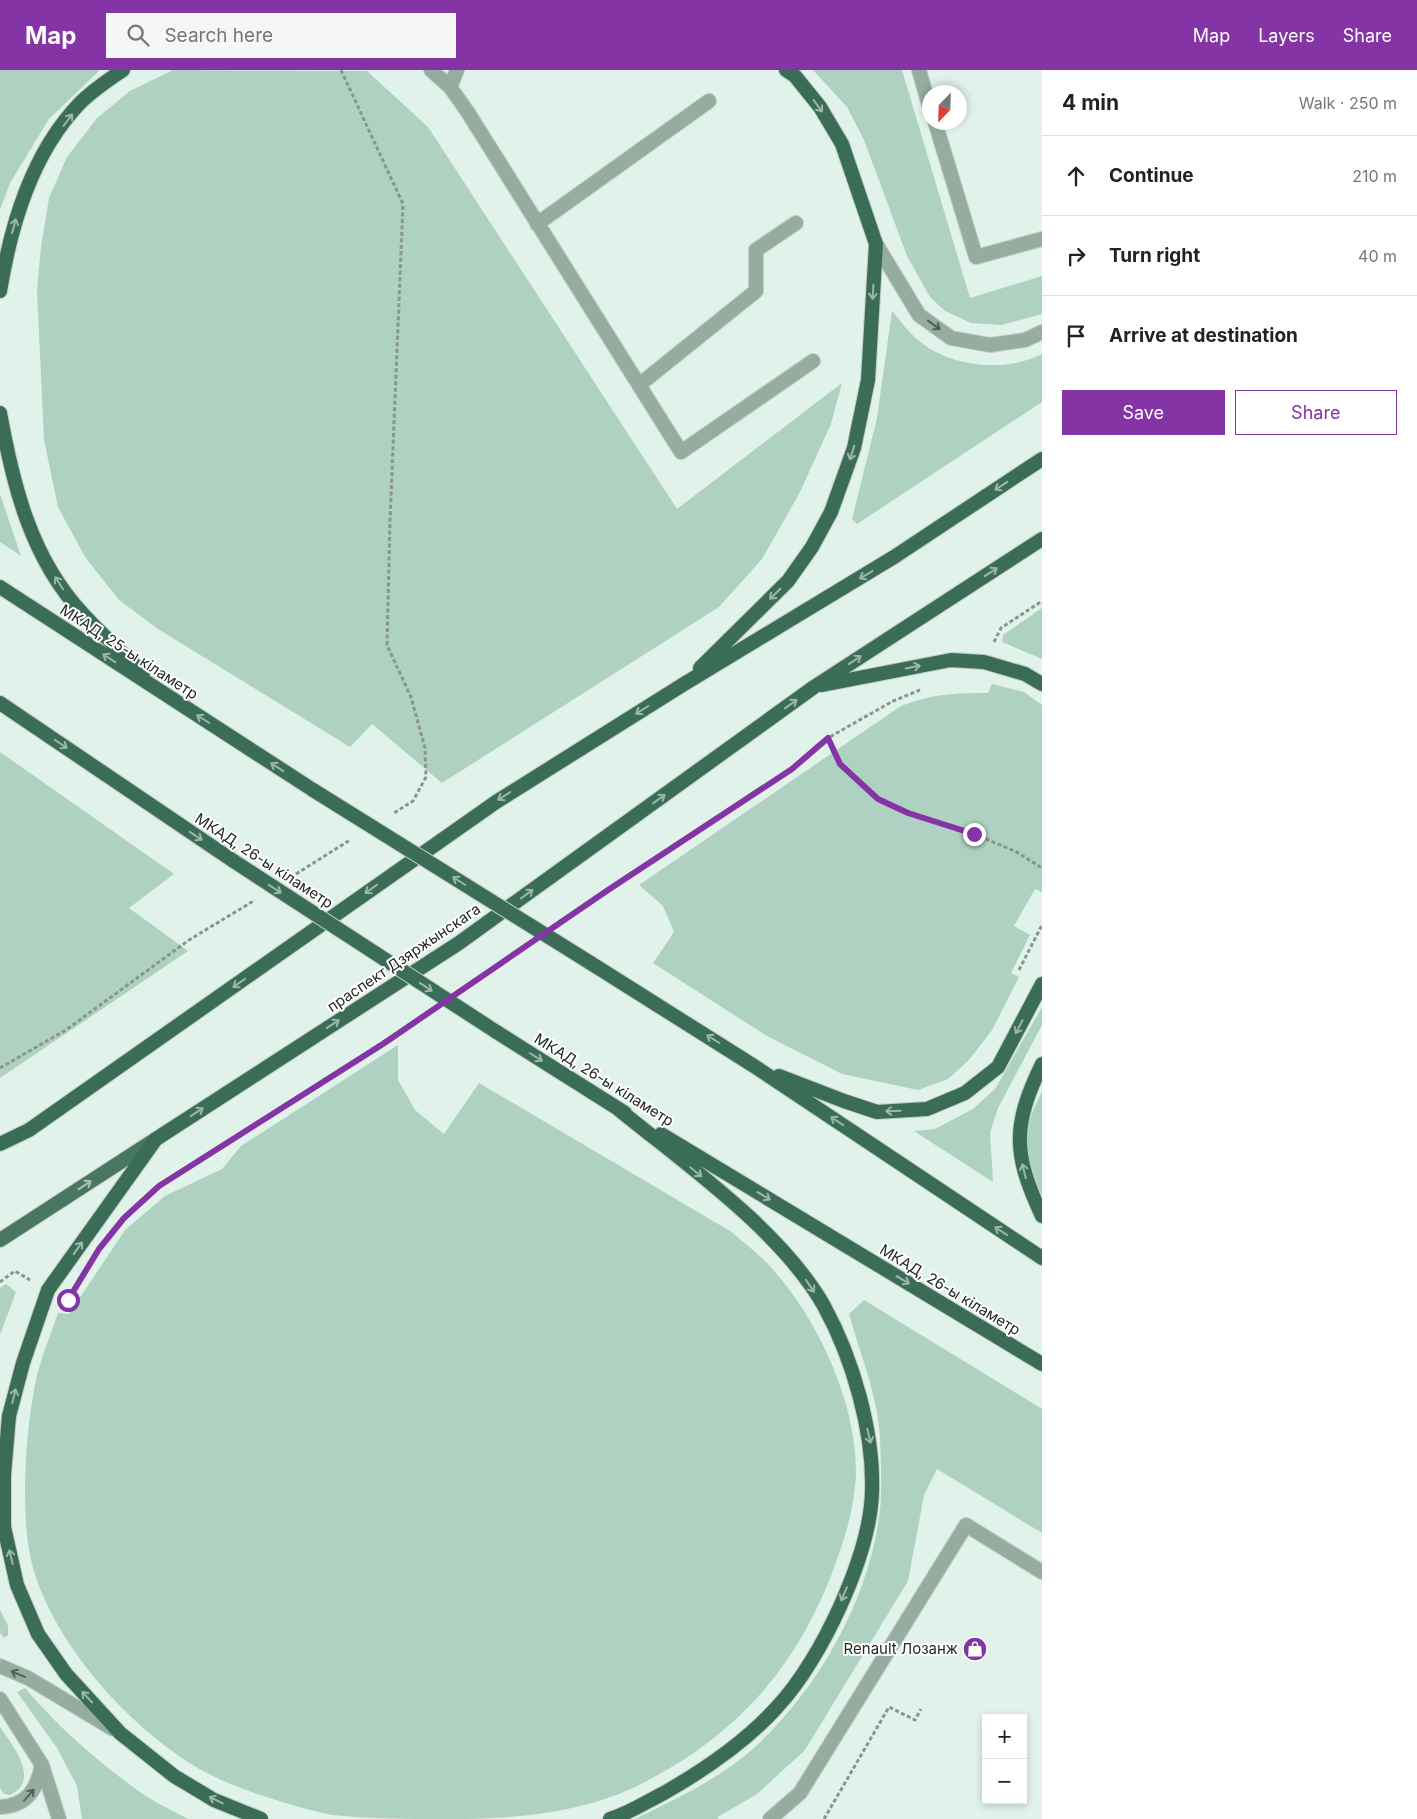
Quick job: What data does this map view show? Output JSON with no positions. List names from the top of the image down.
{
  "streets": {
    "highway": ["МКАД, 25-ы кіламетр", "МКАД, 26-ы кіламетр", "праспект Дзяржынскага"]
  },
  "one_way": ["МКАД, 25-ы кіламетр", "МКАД, 26-ы кіламетр"],
  "places": {
    "shop": ["Renault Лозанж"]
  },
  "north": "bottom left",
  "page": {
    "header": "Map",
    "search": "Search here",
    "nav": ["Map", "Layers", "Share"],
    "heading": ["4 min", "Walk · 250 m"],
    "list": [
      ["Continue", "210 m"],
      ["Turn right", "40 m"],
      "Arrive at destination"
    ],
    "buttons": ["Save", "Share"],
    "map_buttons": ["+", "−"]
  }
}
